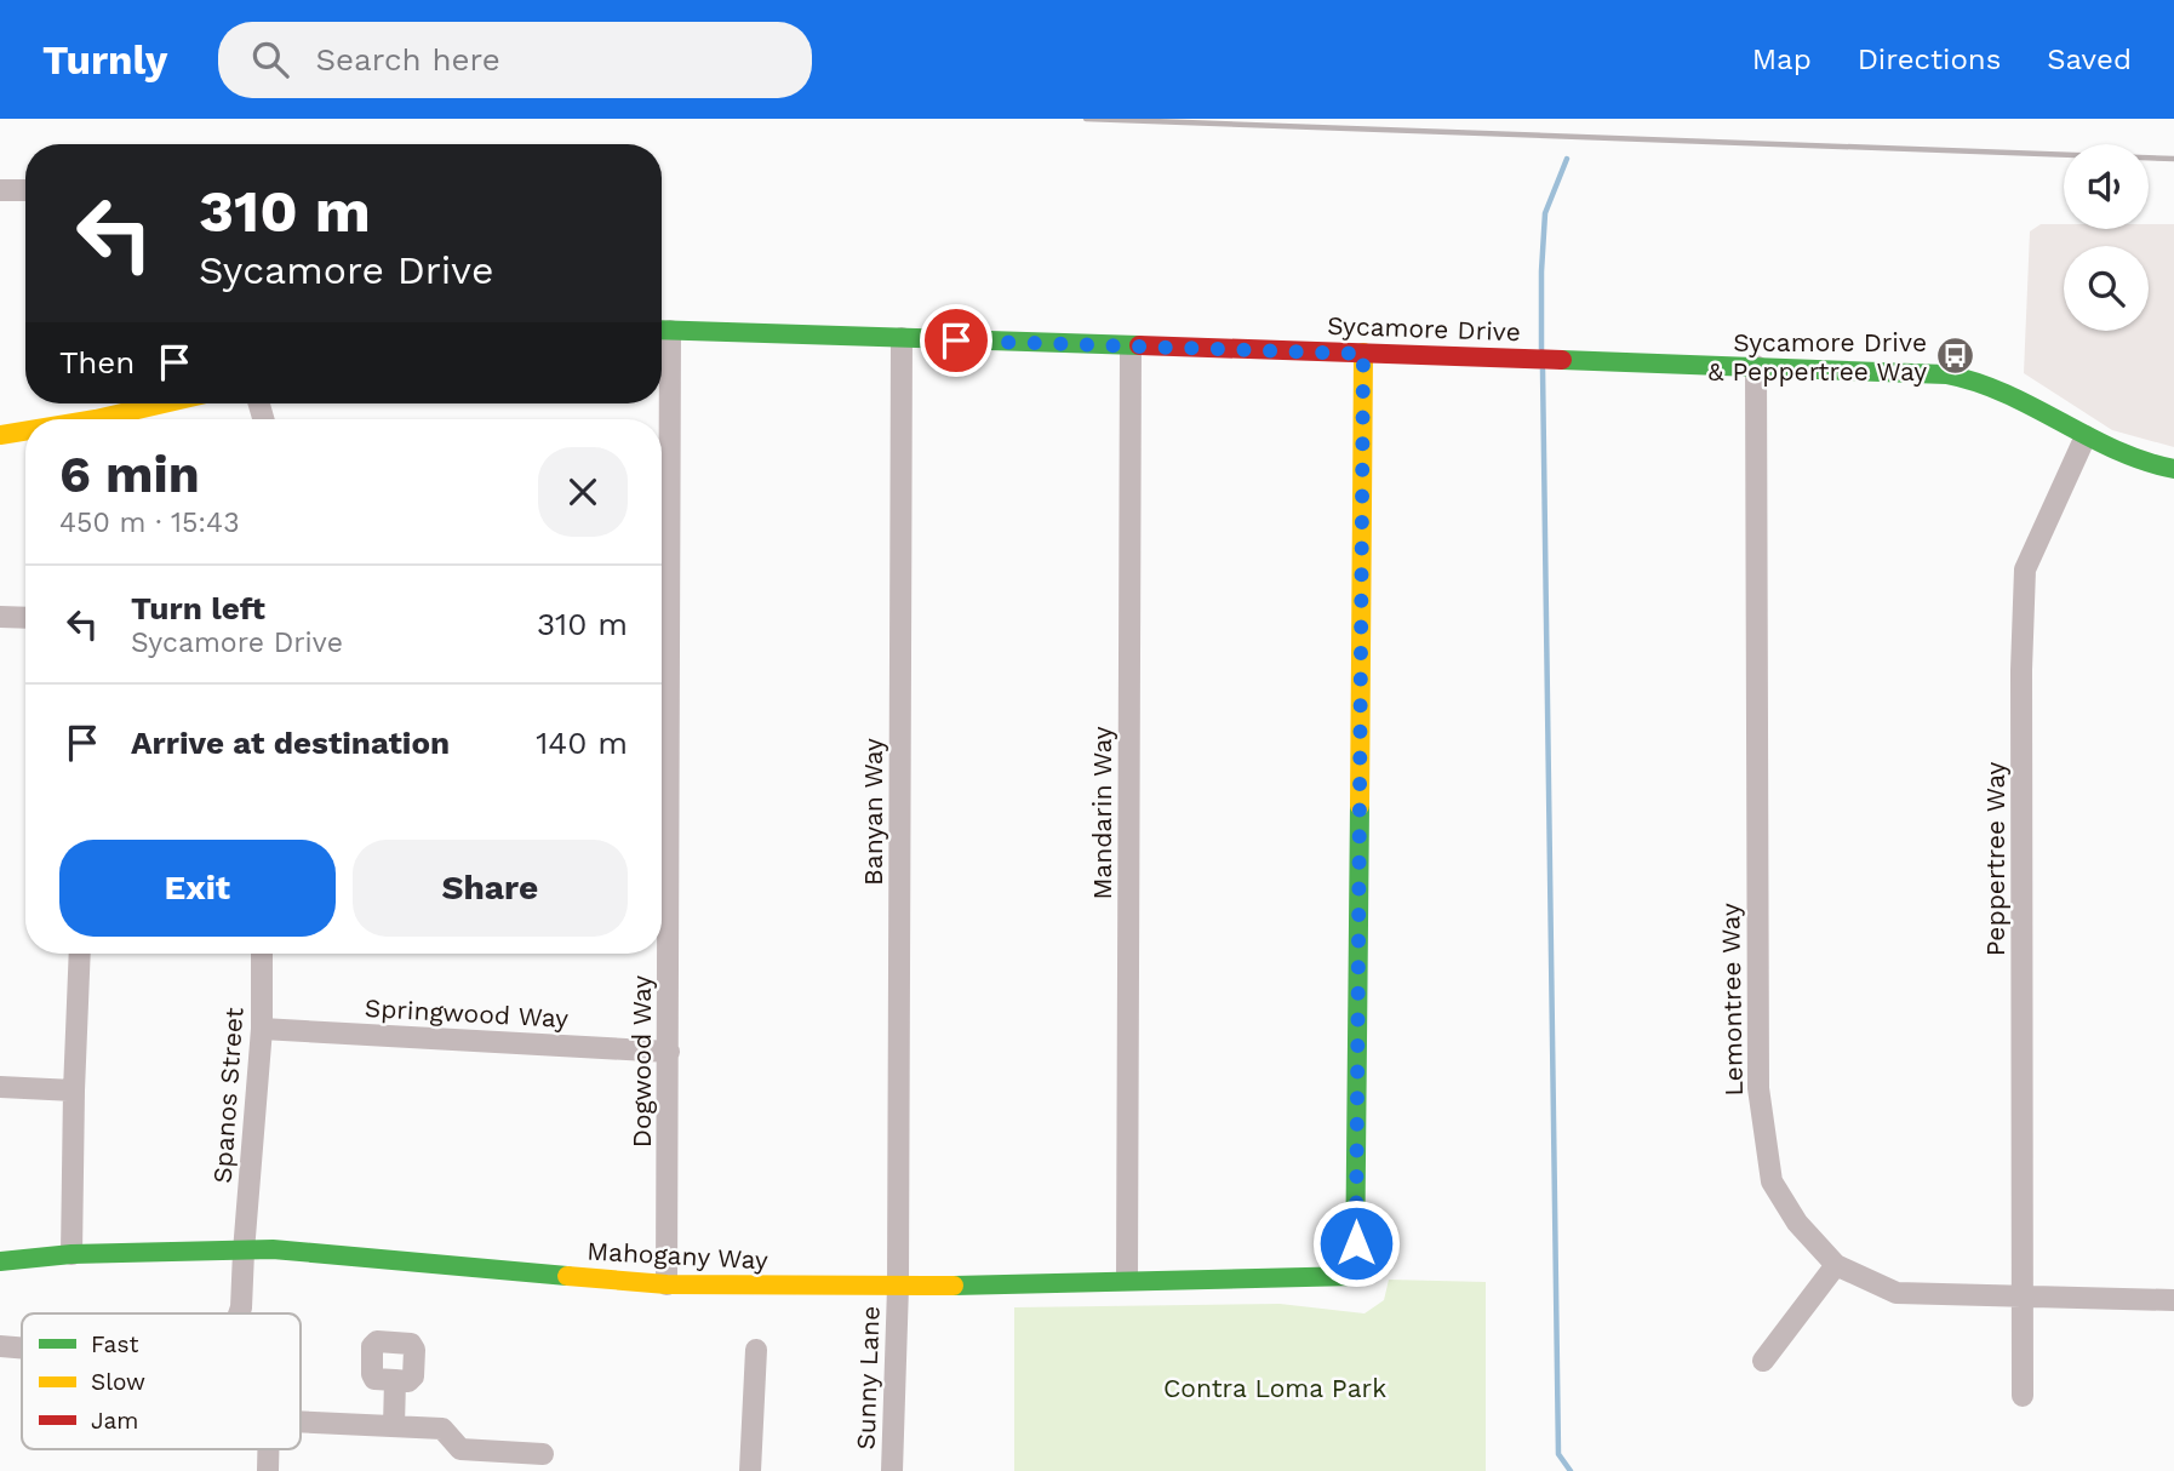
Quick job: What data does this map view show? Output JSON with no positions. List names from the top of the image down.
{
  "streets": {
    "street": [
      "Sycamore Drive",
      "Banyan Way",
      "Mandarin Way",
      "Peppertree Way",
      "Lemontree Way",
      "Springwood Way",
      "Dogwood Way",
      "Spanos Street",
      "Mahogany Way",
      "Sunny Lane"
    ]
  },
  "crossings": [
    ["Sycamore Drive", "Banyan Way"],
    ["Sycamore Drive", "Mandarin Way"],
    ["Sycamore Drive", "Peppertree Way"],
    ["Sycamore Drive", "Lemontree Way"],
    ["Sycamore Drive", "Mahogany Way"],
    ["Banyan Way", "Mahogany Way"],
    ["Banyan Way", "Sunny Lane"],
    ["Mandarin Way", "Mahogany Way"],
    ["Peppertree Way", "Lemontree Way"],
    ["Springwood Way", "Dogwood Way"],
    ["Springwood Way", "Spanos Street"],
    ["Dogwood Way", "Mahogany Way"],
    ["Spanos Street", "Mahogany Way"],
    ["Mahogany Way", "Sunny Lane"]
  ],
  "parks": ["Contra Loma Park"],
  "places": {
    "bus stop": ["Sycamore Drive & Peppertree Way"]
  },
  "legend": ["Fast", "Slow", "Jam"],
  "page": {
    "header": "Turnly",
    "search": "Search here",
    "nav": ["Map", "Directions", "Saved"],
    "turn": ["310 m", "Sycamore Drive"],
    "then": "Then",
    "heading": ["6 min", "450 m · 15:43"],
    "list": [
      {
        "name": "Turn left",
        "note": "Sycamore Drive",
        "value": "310 m"
      },
      {
        "name": "Arrive at destination",
        "value": "140 m"
      }
    ],
    "buttons": ["Exit", "Share"]
  }
}
